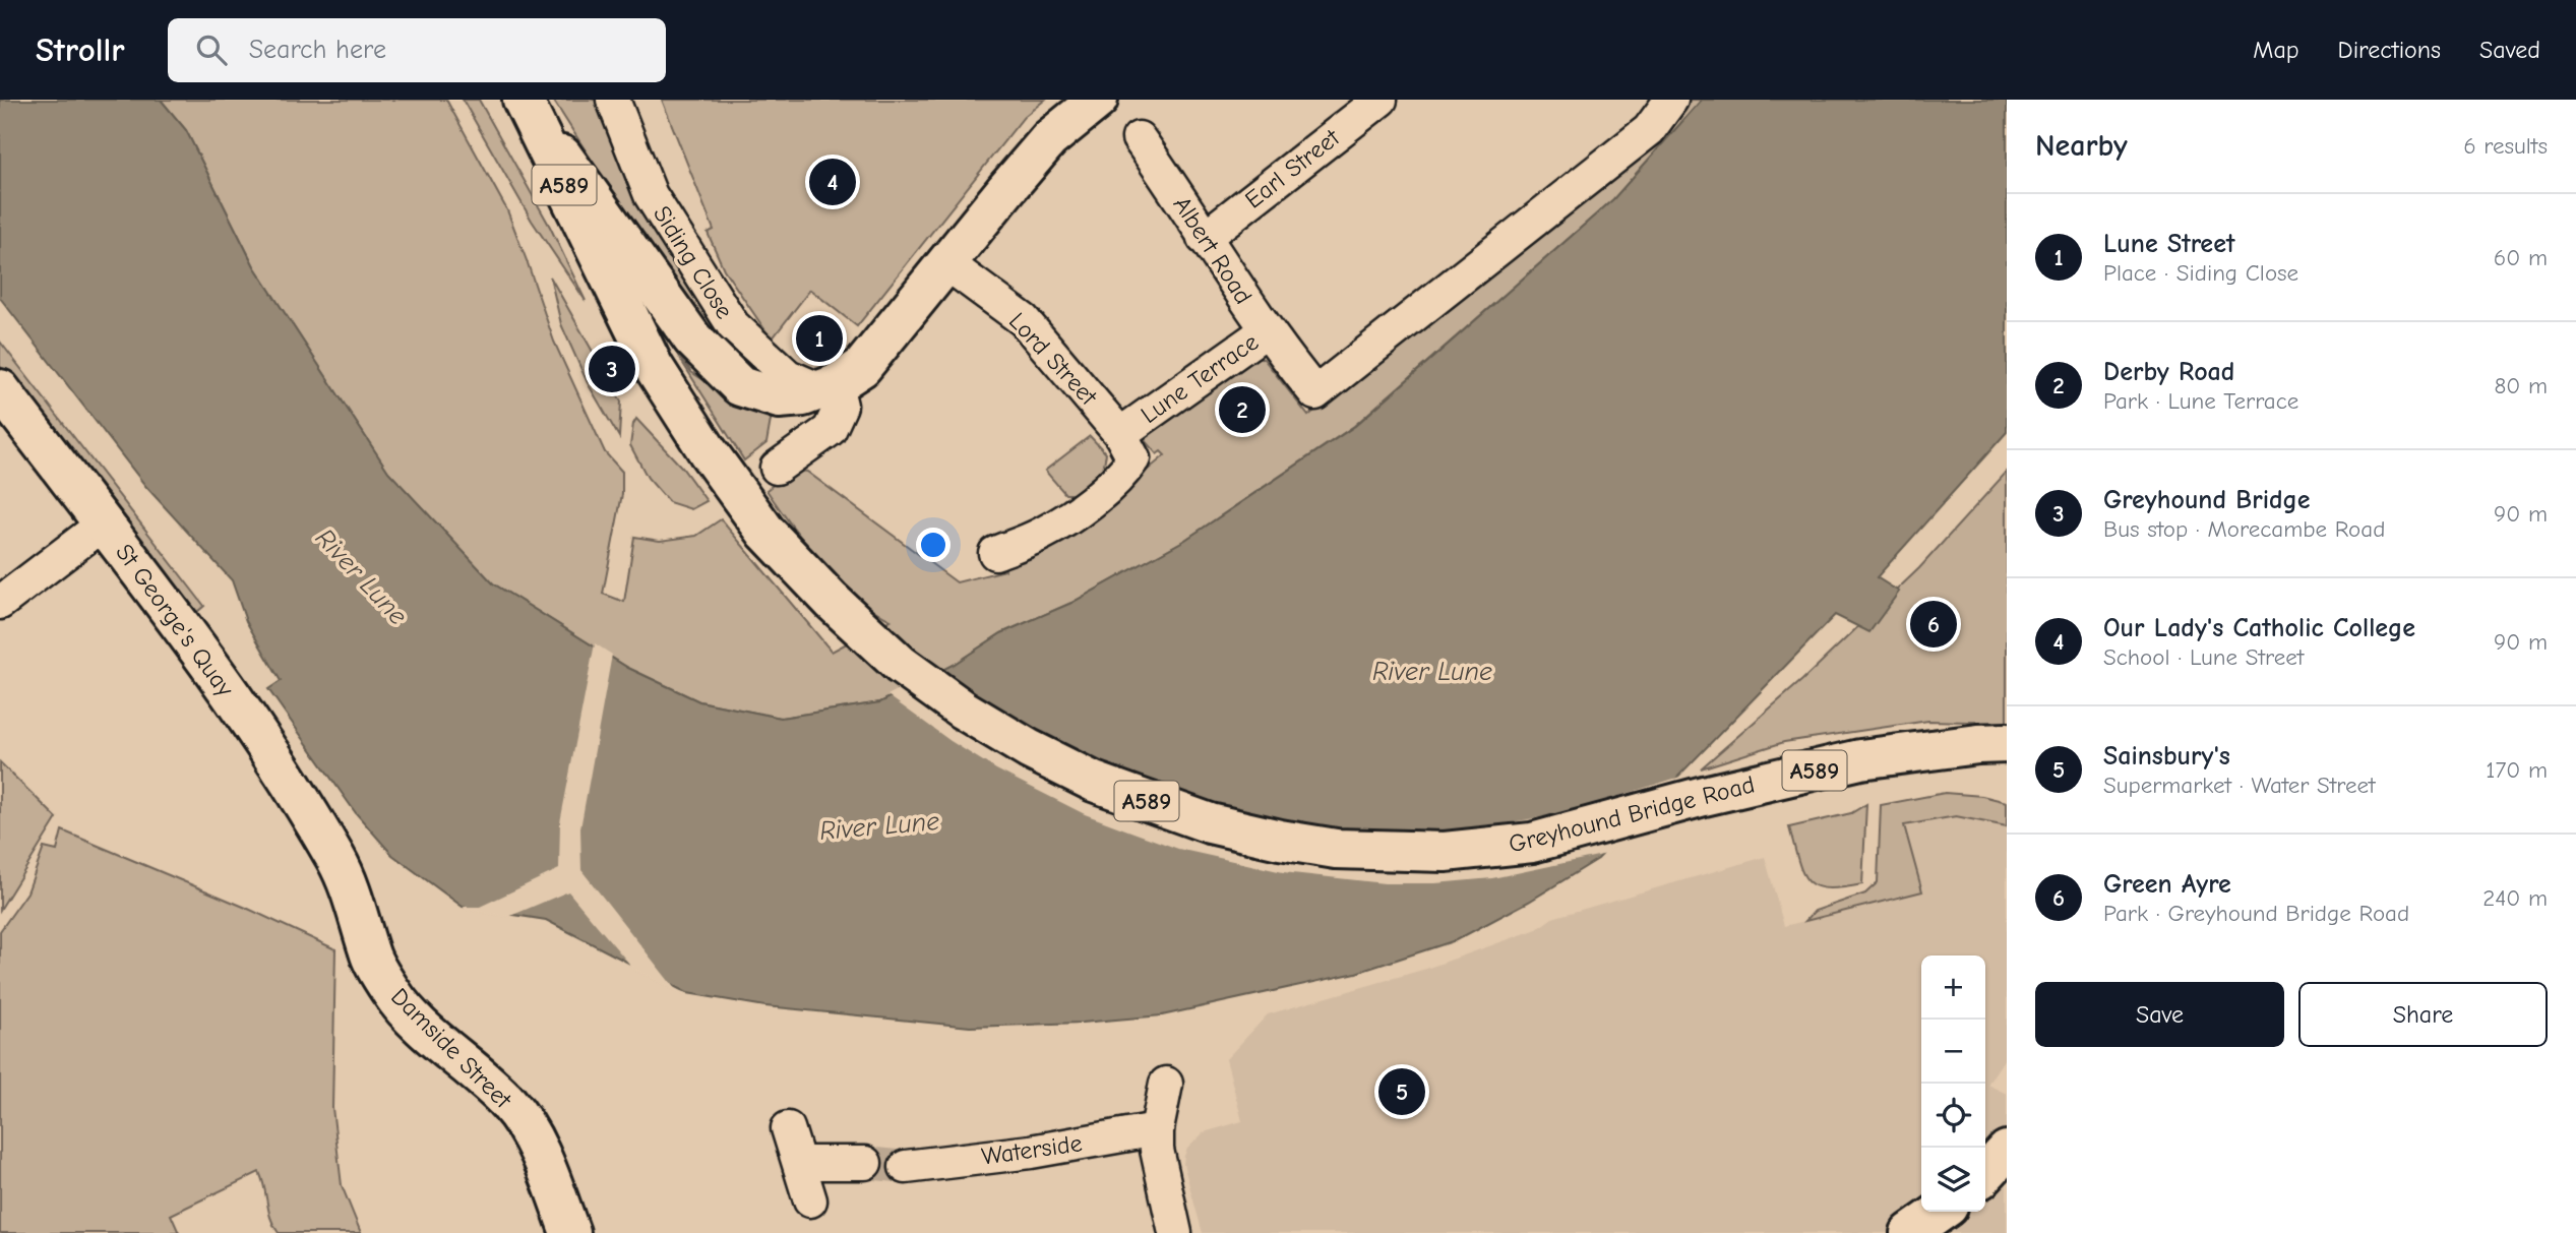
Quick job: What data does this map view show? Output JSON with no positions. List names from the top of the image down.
{
  "streets": {
    "main road": [
      "A589",
      "St George's Quay",
      "Greyhound Bridge Road",
      "Damside Street"
    ],
    "street": [
      "Earl Street",
      "Albert Road",
      "Siding Close",
      "Lord Street",
      "Lune Terrace",
      "Waterside"
    ]
  },
  "crossings": [
    ["Earl Street", "Albert Road"],
    ["Albert Road", "Lune Terrace"],
    ["Lord Street", "Lune Terrace"],
    ["St George's Quay", "Damside Street"]
  ],
  "water": ["River Lune"],
  "page": {
    "header": "Strollr",
    "search": "Search here",
    "nav": ["Map", "Directions", "Saved"],
    "heading": ["Nearby", "6 results"],
    "pins": [
      "4",
      "1",
      "3",
      "2",
      "6",
      "5"
    ],
    "list": [
      {
        "mark": "1",
        "name": "Lune Street",
        "note": "Place · Siding Close",
        "value": "60 m"
      },
      {
        "mark": "2",
        "name": "Derby Road",
        "note": "Park · Lune Terrace",
        "value": "80 m"
      },
      {
        "mark": "3",
        "name": "Greyhound Bridge",
        "note": "Bus stop · Morecambe Road",
        "value": "90 m"
      },
      {
        "mark": "4",
        "name": "Our Lady's Catholic College",
        "note": "School · Lune Street",
        "value": "90 m"
      },
      {
        "mark": "5",
        "name": "Sainsbury's",
        "note": "Supermarket · Water Street",
        "value": "170 m"
      },
      {
        "mark": "6",
        "name": "Green Ayre",
        "note": "Park · Greyhound Bridge Road",
        "value": "240 m"
      }
    ],
    "map_buttons": ["+", "−"],
    "buttons": ["Save", "Share"]
  }
}
